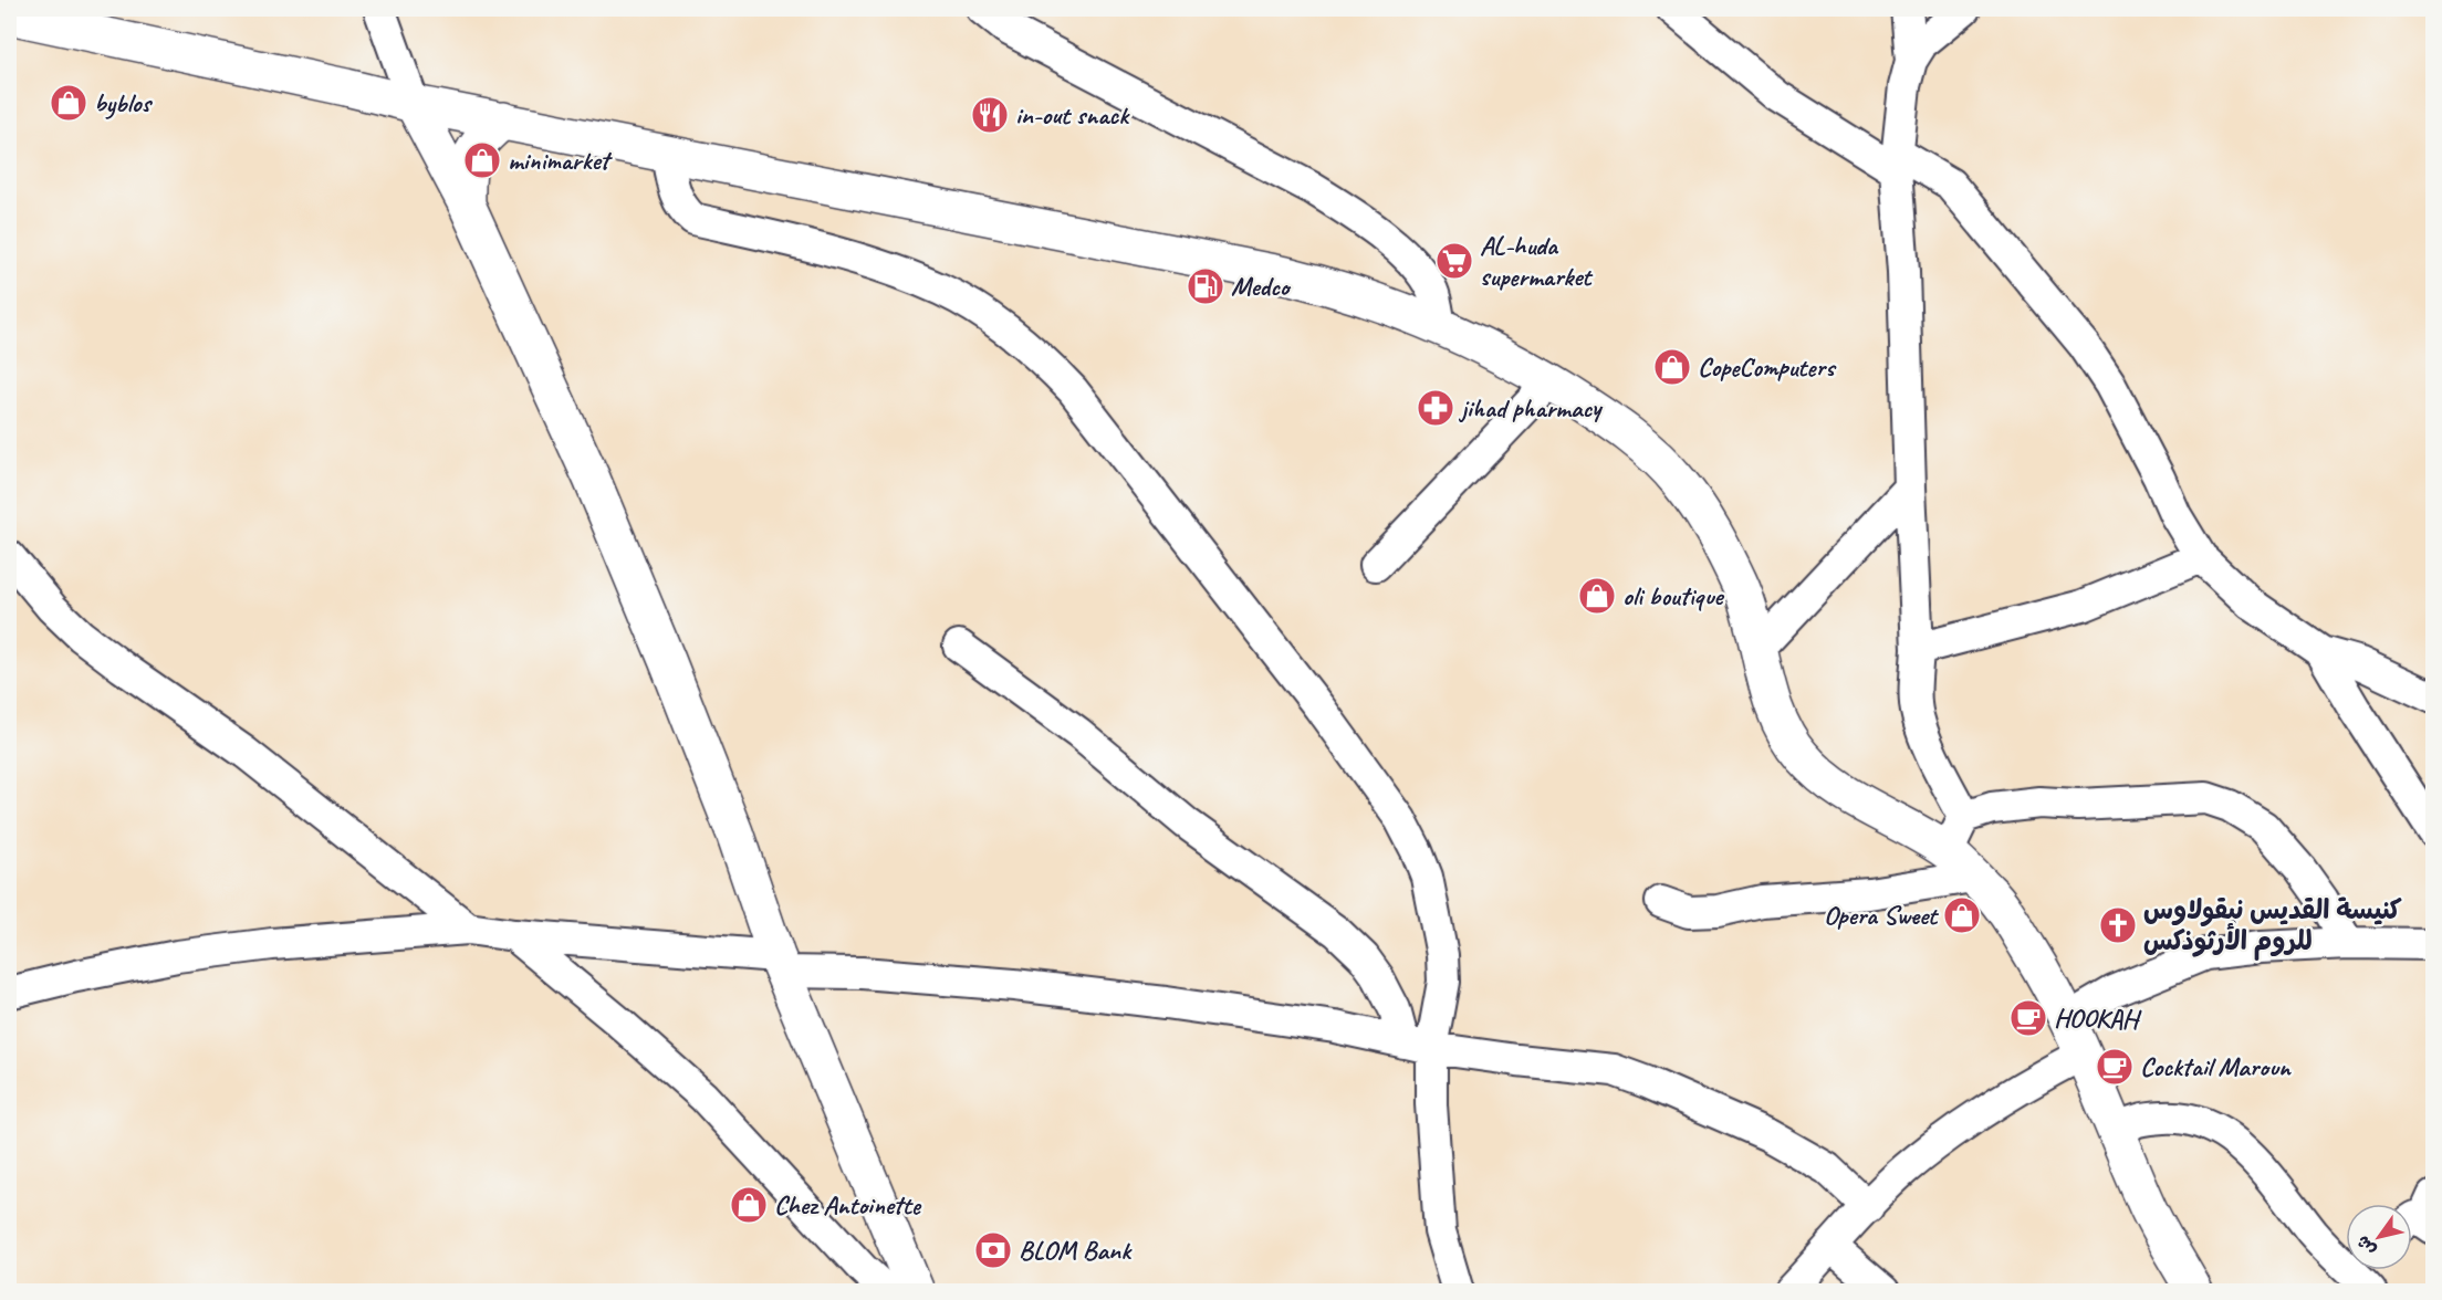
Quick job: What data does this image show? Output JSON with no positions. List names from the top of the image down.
{
  "places": {
    "shop": [
      "byblos",
      "minimarket",
      "CopeComputers",
      "oli boutique",
      "Opera Sweet",
      "Chez Antoinette"
    ],
    "restaurant": ["in-out snack"],
    "supermarket": ["AL-huda supermarket"],
    "fuel station": ["Medco"],
    "pharmacy": ["jihad pharmacy"],
    "church": ["كنيسة القديس نيقولاوس للروم الأرثوذكس"],
    "cafe": ["HOOKAH", "Cocktail Maroun"],
    "bank": ["BLOM Bank"]
  },
  "north": "bottom left"
}
